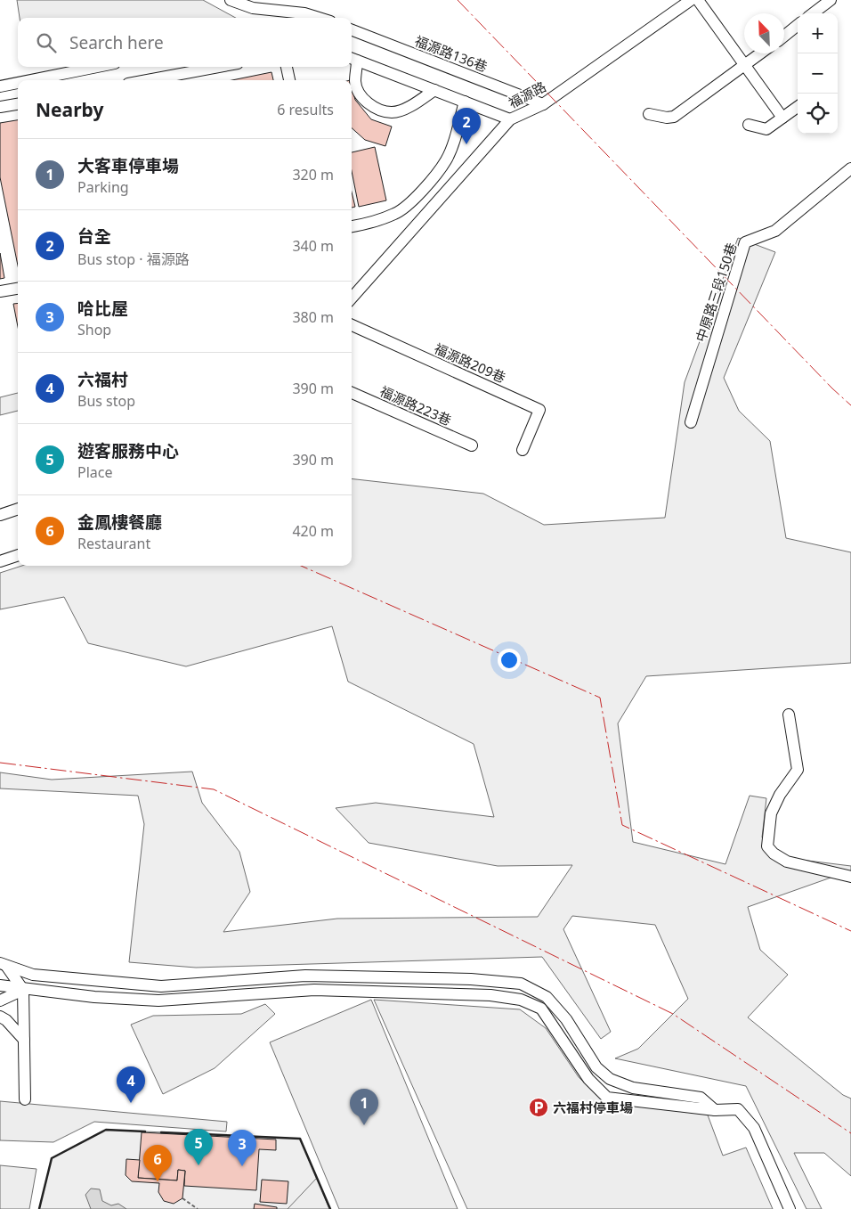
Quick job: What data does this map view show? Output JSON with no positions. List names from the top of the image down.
{
  "streets": {
    "street": [
      "福源路136巷",
      "福源路",
      "中原路三段150巷",
      "福源路209巷",
      "福源路223巷"
    ]
  },
  "crossings": [
    ["福源路136巷", "福源路"]
  ],
  "places": {
    "parking": ["六福村停車場"]
  },
  "north": "top left",
  "page": {
    "map_buttons": ["+", "−"],
    "search": "Search here",
    "heading": ["Nearby", "6 results"],
    "pins": [
      "2",
      "4",
      "1",
      "5",
      "3",
      "6"
    ],
    "list": [
      {
        "mark": "1",
        "name": "大客車停車場",
        "note": "Parking",
        "value": "320 m"
      },
      {
        "mark": "2",
        "name": "台全",
        "note": "Bus stop · 福源路",
        "value": "340 m"
      },
      {
        "mark": "3",
        "name": "哈比屋",
        "note": "Shop",
        "value": "380 m"
      },
      {
        "mark": "4",
        "name": "六福村",
        "note": "Bus stop",
        "value": "390 m"
      },
      {
        "mark": "5",
        "name": "遊客服務中心",
        "note": "Place",
        "value": "390 m"
      },
      {
        "mark": "6",
        "name": "金鳳樓餐廳",
        "note": "Restaurant",
        "value": "420 m"
      }
    ]
  }
}
